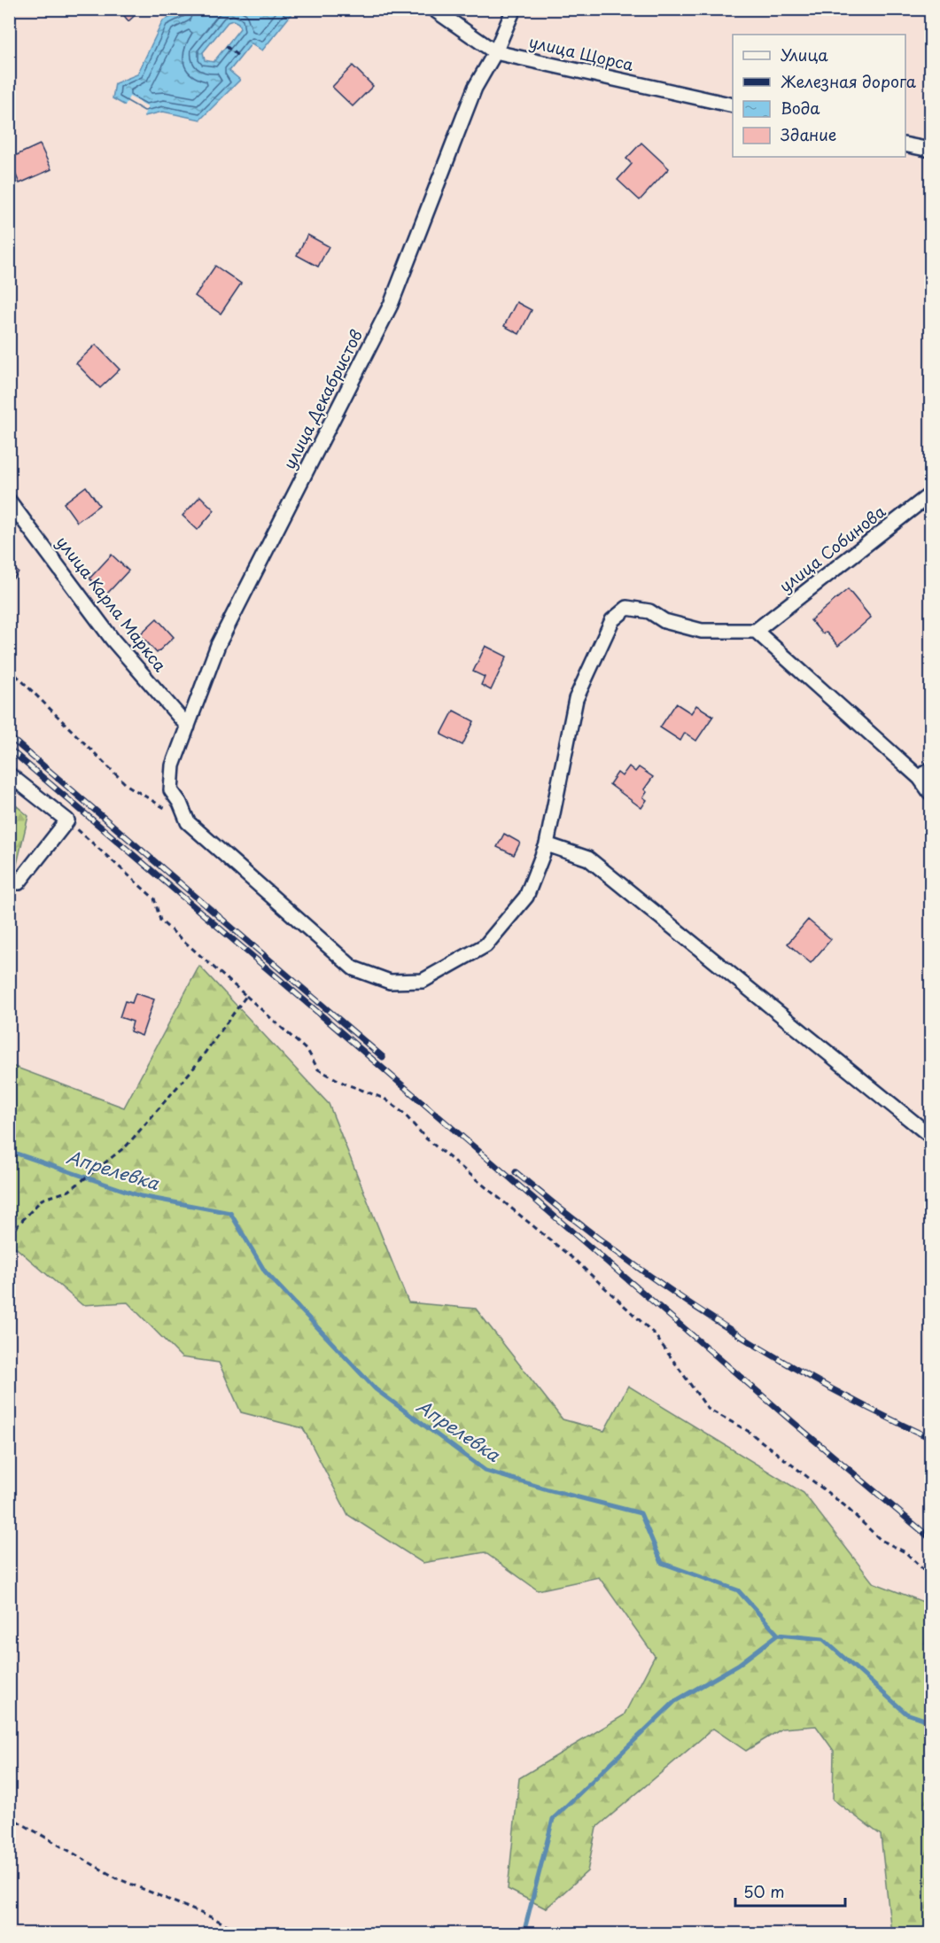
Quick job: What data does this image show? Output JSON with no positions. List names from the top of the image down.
{
  "streets": {
    "street": [
      "улица Щорса",
      "улица Декабристов",
      "улица Собинова",
      "улица Карла Маркса"
    ]
  },
  "crossings": [
    ["улица Щорса", "улица Декабристов"],
    ["улица Декабристов", "улица Карла Маркса"]
  ],
  "water": ["Апрелевка"],
  "legend": [
    "Улица",
    "Железная дорога",
    "Вода",
    "Здание"
  ],
  "scale_bar": "50 m"
}
